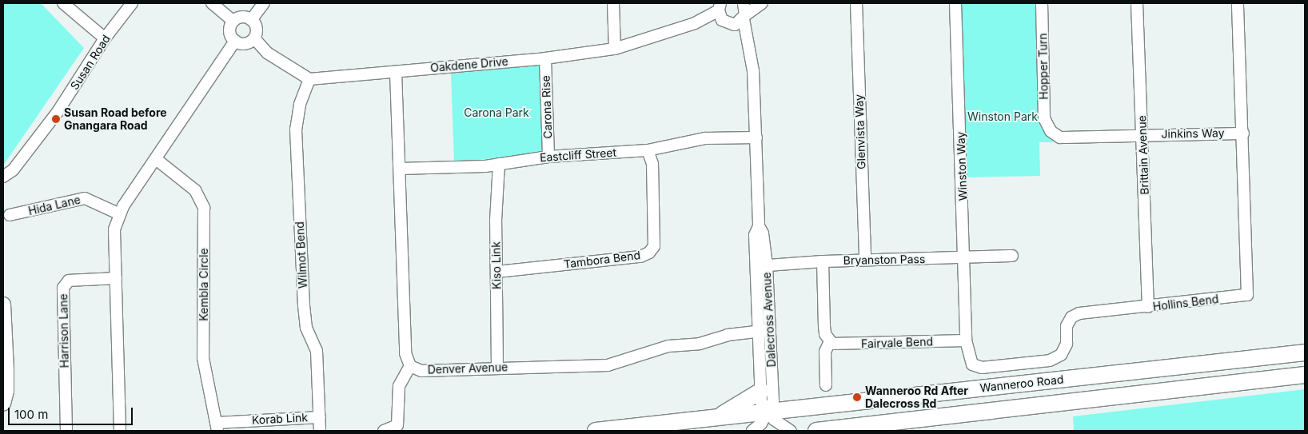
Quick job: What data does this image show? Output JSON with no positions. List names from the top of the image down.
{
  "streets": {
    "highway": ["Wanneroo Road"],
    "street": [
      "Susan Road",
      "Oakdene Drive",
      "Hopper Turn",
      "Carona Rise",
      "Glenvista Way",
      "Jinkins Way",
      "Eastcliff Street",
      "Brittain Avenue",
      "Winston Way",
      "Hida Lane",
      "Wilmot Bend",
      "Tambora Bend",
      "Bryanston Pass",
      "Kiso Link",
      "Kembla Circle",
      "Hollins Bend",
      "Dalecross Avenue",
      "Harrison Lane",
      "Fairvale Bend",
      "Denver Avenue",
      "Korab Link"
    ]
  },
  "crossings": [
    ["Oakdene Drive", "Carona Rise"],
    ["Oakdene Drive", "Wilmot Bend"],
    ["Oakdene Drive", "Dalecross Avenue"],
    ["Hopper Turn", "Jinkins Way"],
    ["Hopper Turn", "Brittain Avenue"],
    ["Carona Rise", "Eastcliff Street"],
    ["Glenvista Way", "Bryanston Pass"],
    ["Jinkins Way", "Brittain Avenue"],
    ["Jinkins Way", "Hollins Bend"],
    ["Eastcliff Street", "Tambora Bend"],
    ["Eastcliff Street", "Kiso Link"],
    ["Eastcliff Street", "Dalecross Avenue"],
    ["Brittain Avenue", "Hollins Bend"],
    ["Winston Way", "Bryanston Pass"],
    ["Winston Way", "Hollins Bend"],
    ["Wilmot Bend", "Korab Link"],
    ["Tambora Bend", "Kiso Link"],
    ["Bryanston Pass", "Hollins Bend"],
    ["Bryanston Pass", "Dalecross Avenue"],
    ["Kiso Link", "Denver Avenue"],
    ["Kembla Circle", "Korab Link"],
    ["Hollins Bend", "Fairvale Bend"],
    ["Dalecross Avenue", "Denver Avenue"],
    ["Dalecross Avenue", "Wanneroo Road"]
  ],
  "parks": ["Carona Park", "Winston Park"],
  "places": ["Susan Road before Gnangara Road", "Wanneroo Rd After Dalecross Rd"],
  "scale_bar": "100 m"
}
